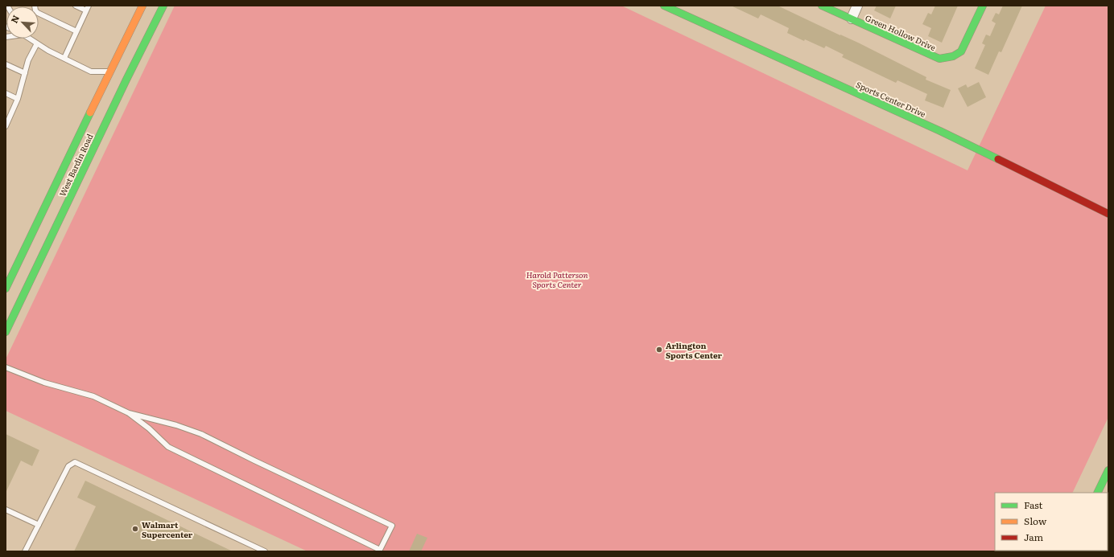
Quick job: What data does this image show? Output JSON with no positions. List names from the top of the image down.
{
  "streets": {
    "street": ["Green Hollow Drive", "Sports Center Drive", "West Bardin Road"]
  },
  "parks": ["Harold Patterson Sports Center"],
  "places": ["Arlington Sports Center", "Walmart Supercenter"],
  "legend": ["Fast", "Slow", "Jam"],
  "north": "top left"
}
